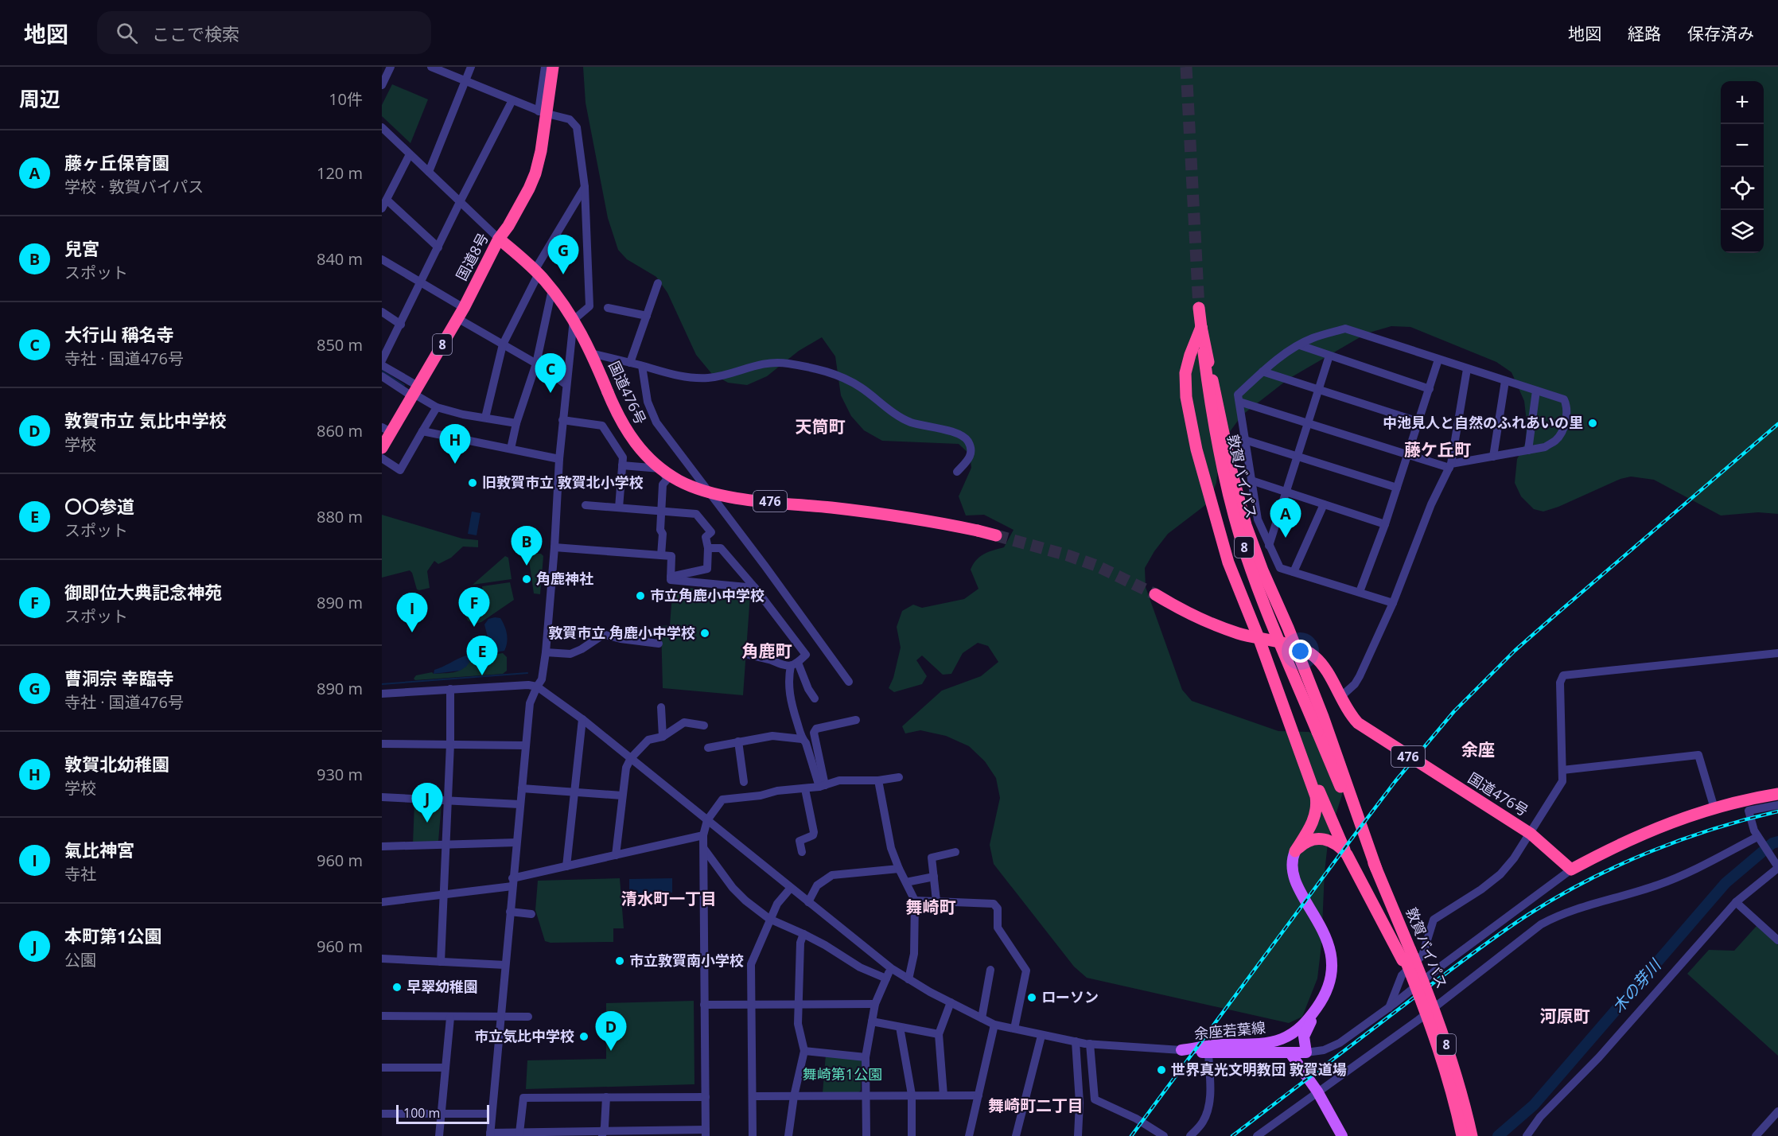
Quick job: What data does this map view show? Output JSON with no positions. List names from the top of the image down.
{
  "streets": {
    "highway": [
      "国道8号",
      "8",
      "国道476号",
      "敦賀バイパス",
      "476"
    ],
    "main road": ["余座若葉線"]
  },
  "crossings": [
    ["国道8号", "国道476号"]
  ],
  "districts": [
    "天筒町",
    "藤ケ丘町",
    "角鹿町",
    "余座",
    "清水町一丁目",
    "舞崎町",
    "河原町",
    "舞崎町二丁目"
  ],
  "water": ["木の芽川"],
  "parks": ["舞崎第1公園"],
  "places": [
    "中池見人と自然のふれあいの里",
    "旧敦賀市立 敦賀北小学校",
    "角鹿神社",
    "市立角鹿小中学校",
    "敦賀市立 角鹿小中学校",
    "市立敦賀南小学校",
    "早翠幼稚園",
    "ローソン",
    "市立気比中学校",
    "世界真光文明教団 敦賀道場"
  ],
  "scale_bar": "100 m",
  "page": {
    "header": "地図",
    "search": "ここで検索",
    "nav": ["地図", "経路", "保存済み"],
    "heading": ["周辺", "10件"],
    "map_buttons": ["+", "−"],
    "list": [
      {
        "mark": "A",
        "name": "藤ヶ丘保育園",
        "note": "学校 · 敦賀バイパス",
        "value": "120 m"
      },
      {
        "mark": "B",
        "name": "兒宮",
        "note": "スポット",
        "value": "840 m"
      },
      {
        "mark": "C",
        "name": "大行山 稱名寺",
        "note": "寺社 · 国道476号",
        "value": "850 m"
      },
      {
        "mark": "D",
        "name": "敦賀市立 気比中学校",
        "note": "学校",
        "value": "860 m"
      },
      {
        "mark": "E",
        "name": "〇〇参道",
        "note": "スポット",
        "value": "880 m"
      },
      {
        "mark": "F",
        "name": "御即位大典記念神苑",
        "note": "スポット",
        "value": "890 m"
      },
      {
        "mark": "G",
        "name": "曹洞宗 幸臨寺",
        "note": "寺社 · 国道476号",
        "value": "890 m"
      },
      {
        "mark": "H",
        "name": "敦賀北幼稚園",
        "note": "学校",
        "value": "930 m"
      },
      {
        "mark": "I",
        "name": "氣比神宮",
        "note": "寺社",
        "value": "960 m"
      },
      {
        "mark": "J",
        "name": "本町第1公園",
        "note": "公園",
        "value": "960 m"
      }
    ],
    "pins": [
      "G",
      "C",
      "H",
      "A",
      "B",
      "F",
      "I",
      "E",
      "J",
      "D"
    ],
    "scale": "100 m"
  }
}
